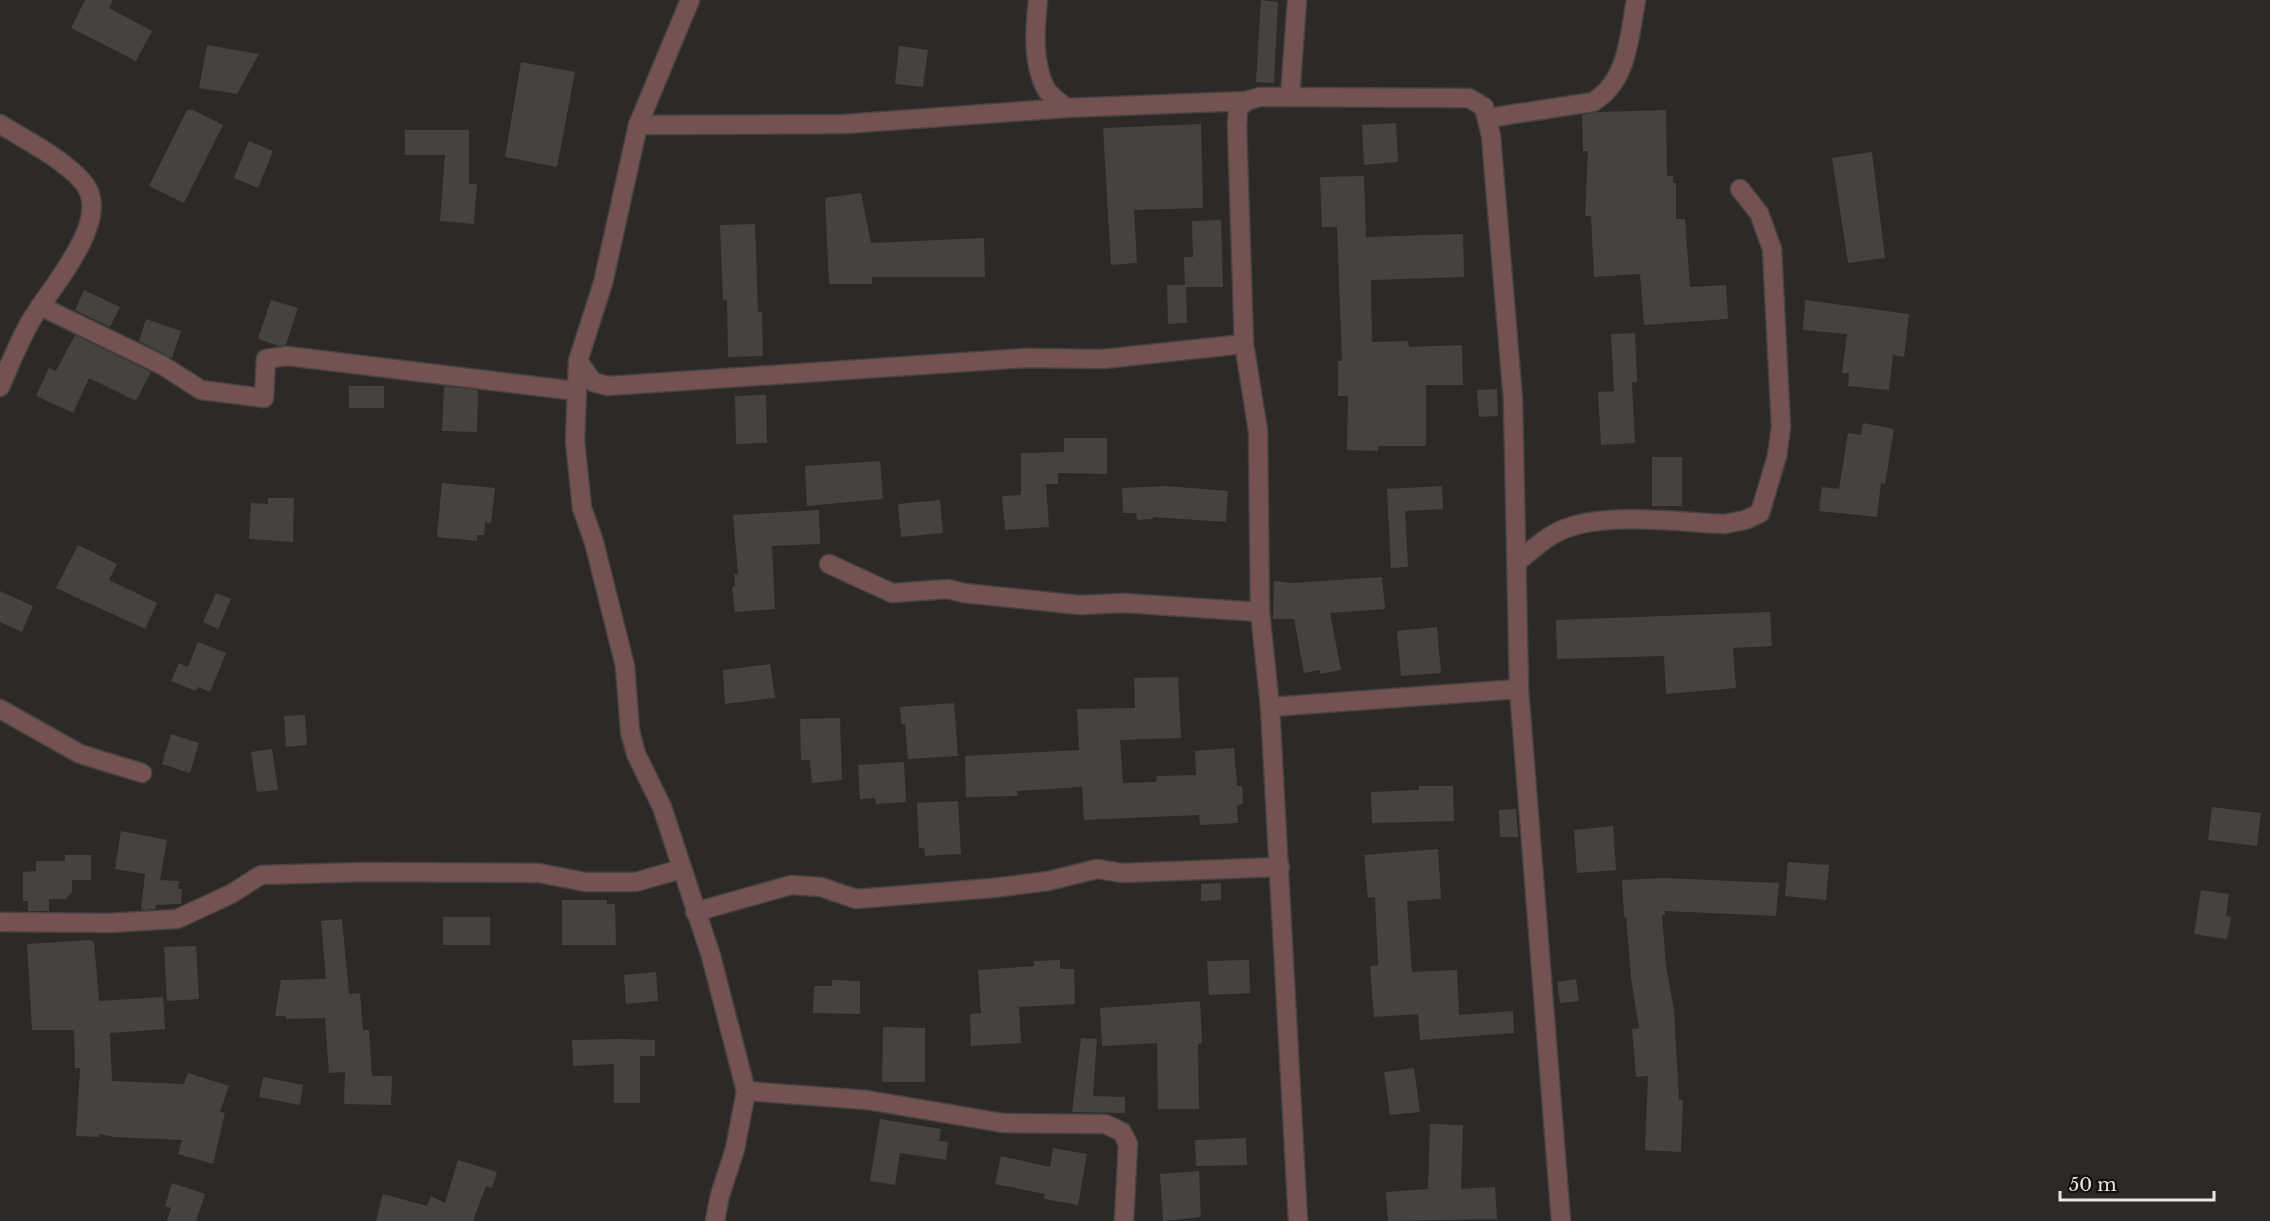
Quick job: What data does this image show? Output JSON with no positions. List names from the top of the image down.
{
  "scale_bar": "50 m"
}
